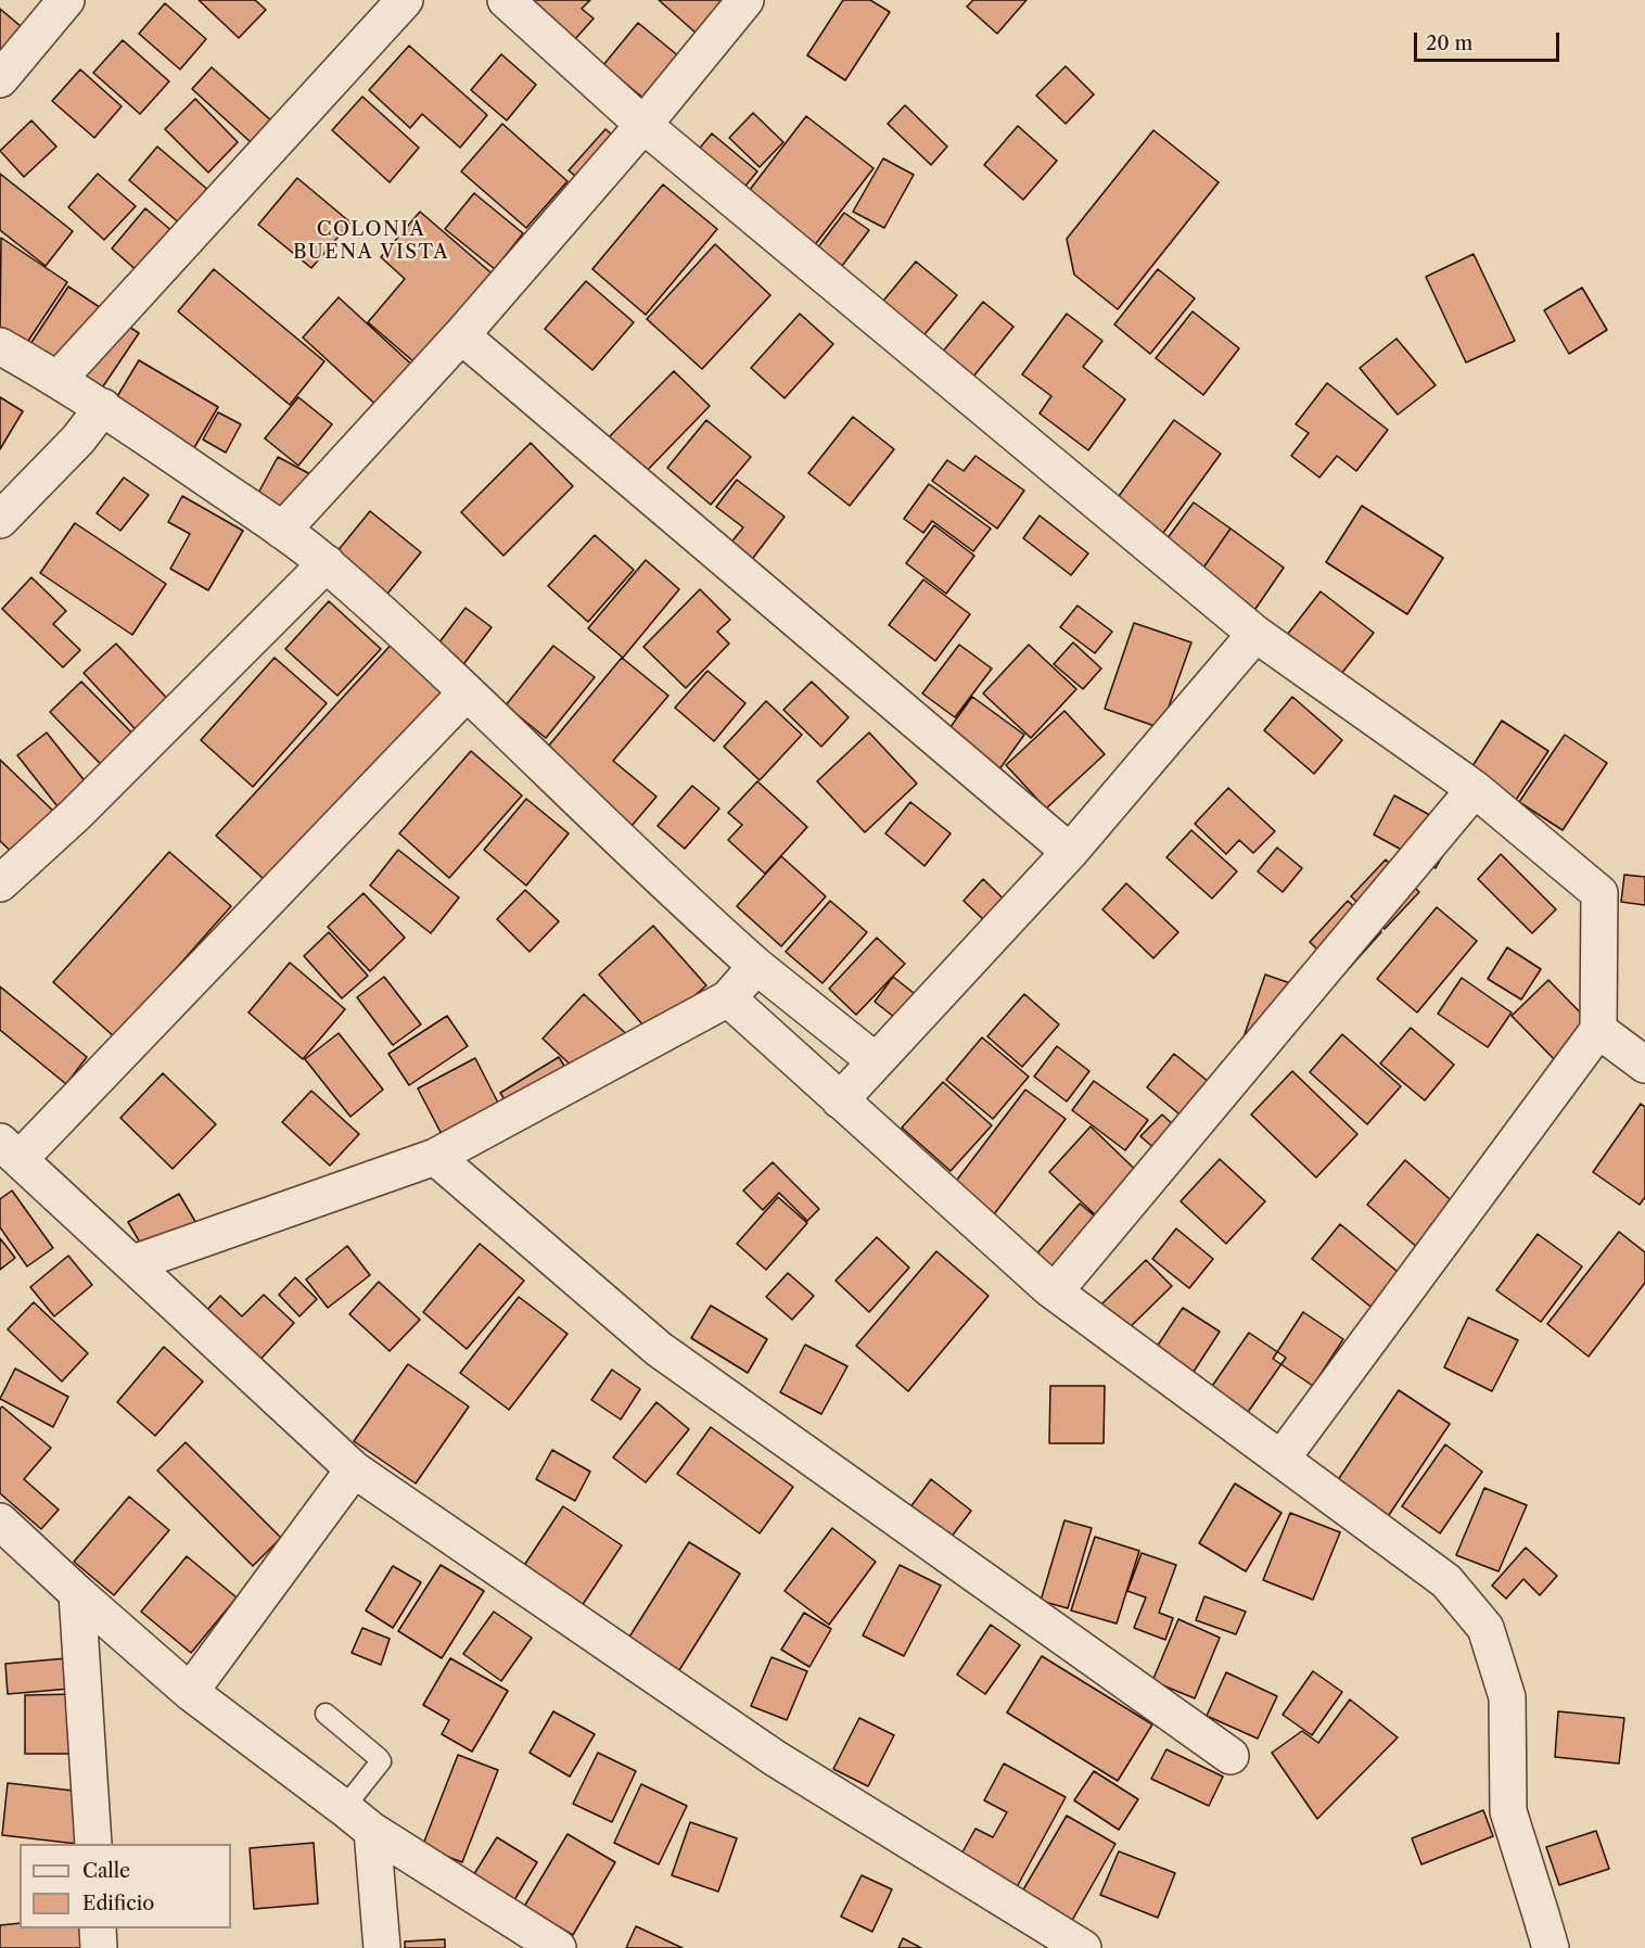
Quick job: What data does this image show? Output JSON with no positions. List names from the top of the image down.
{
  "districts": ["COLONIA BUENA VISTA"],
  "legend": ["Calle", "Edificio"],
  "scale_bar": "20 m"
}
